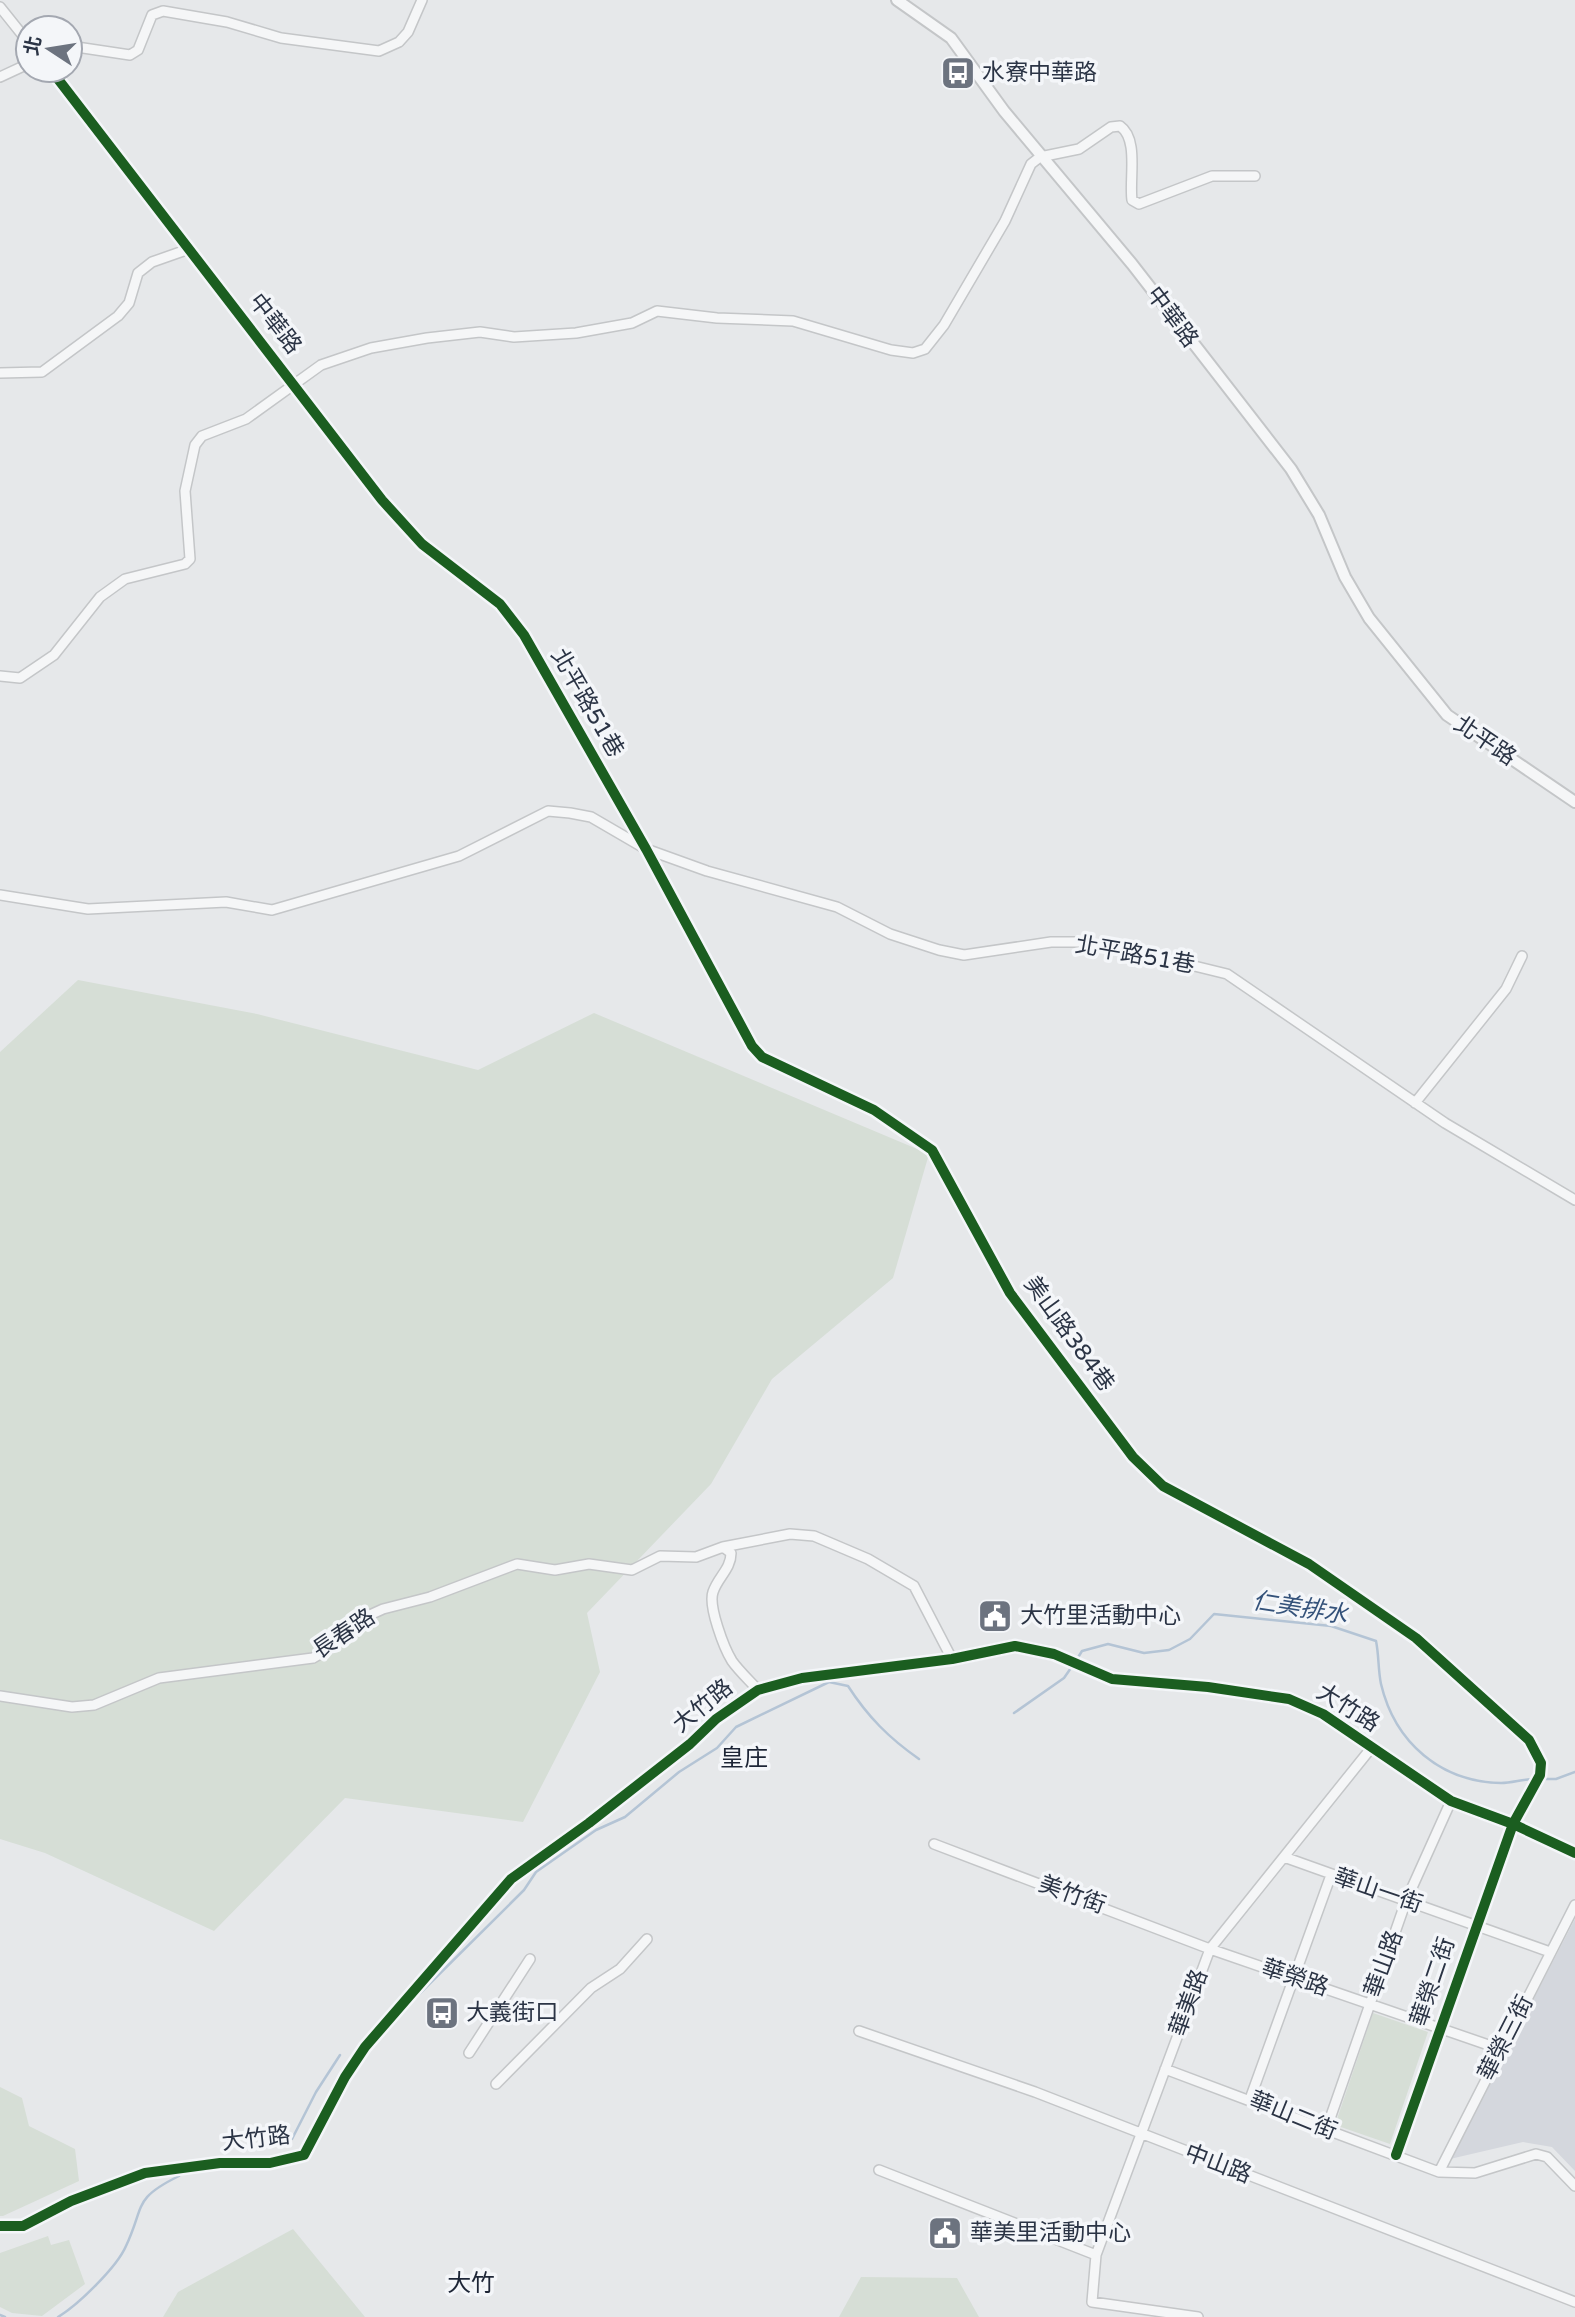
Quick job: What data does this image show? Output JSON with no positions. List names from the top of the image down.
{
  "streets": {
    "street": [
      "中華路",
      "北平路51巷",
      "北平路",
      "美山路384巷",
      "長春路",
      "大竹路",
      "華山一街",
      "美竹街",
      "華山路",
      "華榮路",
      "華榮二街",
      "華美路",
      "華榮三街",
      "華山二街",
      "中山路"
    ]
  },
  "crossings": [
    ["中華路", "北平路51巷"],
    ["中華路", "北平路"],
    ["北平路51巷", "美山路384巷"],
    ["美山路384巷", "華榮二街"],
    ["長春路", "大竹路"],
    ["大竹路", "華山路"],
    ["大竹路", "華榮二街"],
    ["大竹路", "華美路"],
    ["華山一街", "華山路"],
    ["華山一街", "華榮二街"],
    ["華山一街", "華美路"],
    ["華山一街", "華榮三街"],
    ["美竹街", "華榮路"],
    ["美竹街", "華美路"],
    ["華山路", "華榮路"],
    ["華山路", "華山二街"],
    ["華榮路", "華榮二街"],
    ["華榮路", "華美路"],
    ["華榮路", "華榮三街"],
    ["華榮二街", "華山二街"],
    ["華美路", "華山二街"],
    ["華美路", "中山路"],
    ["華榮三街", "華山二街"]
  ],
  "districts": ["皇庄", "大竹"],
  "water": ["仁美排水"],
  "places": {
    "bus stop": ["水寮中華路", "大義街口"],
    "public building": ["大竹里活動中心", "華美里活動中心"]
  },
  "north": "left"
}
